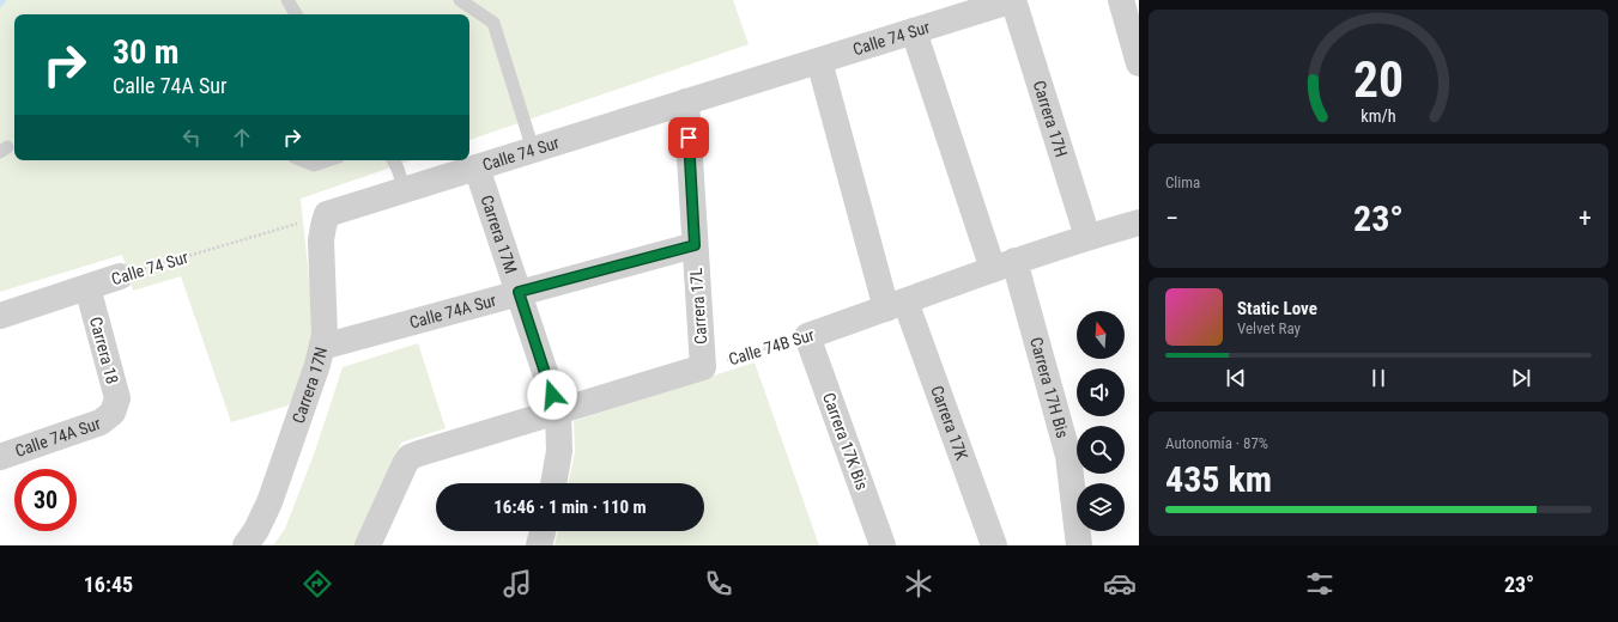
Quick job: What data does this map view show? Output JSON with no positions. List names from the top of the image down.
{
  "streets": {
    "street": [
      "Calle 74 Sur",
      "Carrera 17H",
      "Carrera 17M",
      "Carrera 17L",
      "Calle 74A Sur",
      "Calle 74B Sur",
      "Carrera 18",
      "Carrera 17N",
      "Carrera 17H Bis",
      "Carrera 17K",
      "Carrera 17K Bis"
    ]
  },
  "crossings": [
    ["Calle 74 Sur", "Carrera 17H"],
    ["Calle 74 Sur", "Carrera 17M"],
    ["Calle 74 Sur", "Carrera 17L"],
    ["Calle 74 Sur", "Carrera 18"],
    ["Calle 74 Sur", "Carrera 17N"],
    ["Calle 74 Sur", "Carrera 17H Bis"],
    ["Calle 74 Sur", "Carrera 17K"],
    ["Carrera 17H", "Calle 74B Sur"],
    ["Carrera 17M", "Calle 74A Sur"],
    ["Carrera 17L", "Calle 74A Sur"],
    ["Carrera 17L", "Calle 74B Sur"],
    ["Calle 74A Sur", "Carrera 18"],
    ["Calle 74A Sur", "Carrera 17N"],
    ["Calle 74B Sur", "Carrera 17H Bis"],
    ["Calle 74B Sur", "Carrera 17K"],
    ["Calle 74B Sur", "Carrera 17K Bis"]
  ],
  "north": "top",
  "page": {
    "turn": ["30 m", "Calle 74A Sur"],
    "tile": [
      "Clima",
      ["Autonomía · 87%", "435 km"]
    ],
    "heat": ["−", "23°", "+"],
    "song": ["Static Love", "Velvet Ray"],
    "limit": "30",
    "trip": "16:46 · 1 min · 110 m",
    "tabs": ["16:45", "23°"],
    "gauge": ["20", "km/h"]
  }
}
